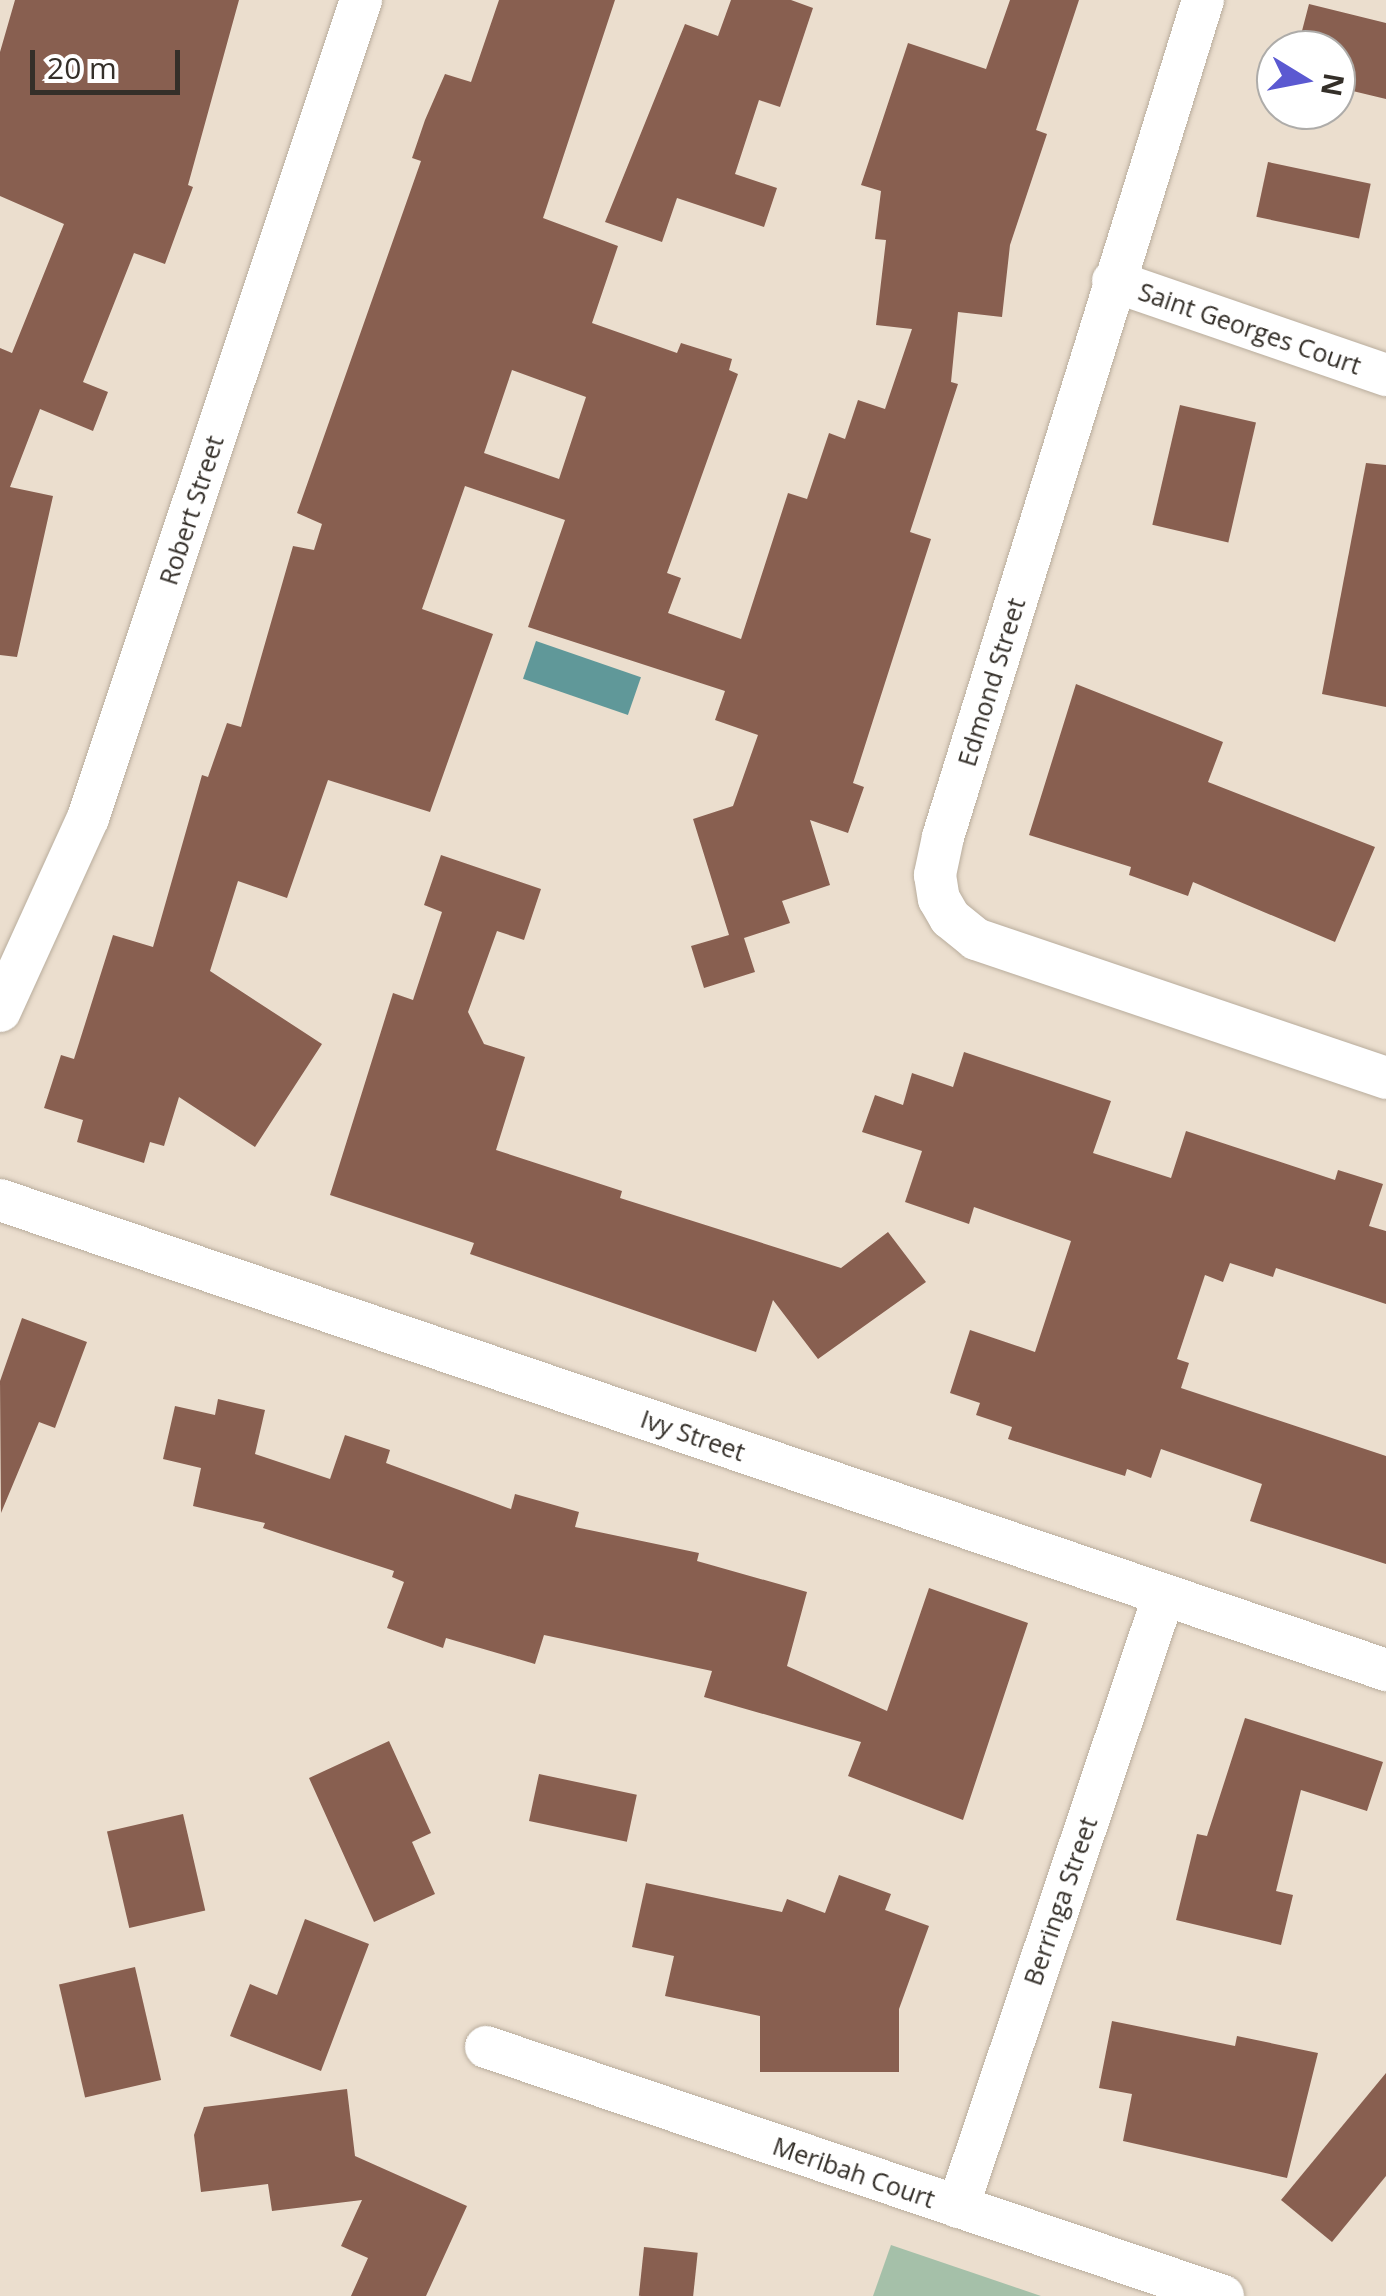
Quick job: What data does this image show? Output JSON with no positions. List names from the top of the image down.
{
  "streets": {
    "street": [
      "Saint Georges Court",
      "Robert Street",
      "Edmond Street",
      "Ivy Street",
      "Berringa Street",
      "Meribah Court"
    ]
  },
  "crossings": [
    ["Saint Georges Court", "Edmond Street"],
    ["Ivy Street", "Berringa Street"],
    ["Berringa Street", "Meribah Court"]
  ],
  "scale_bar": "20 m",
  "north": "right"
}
